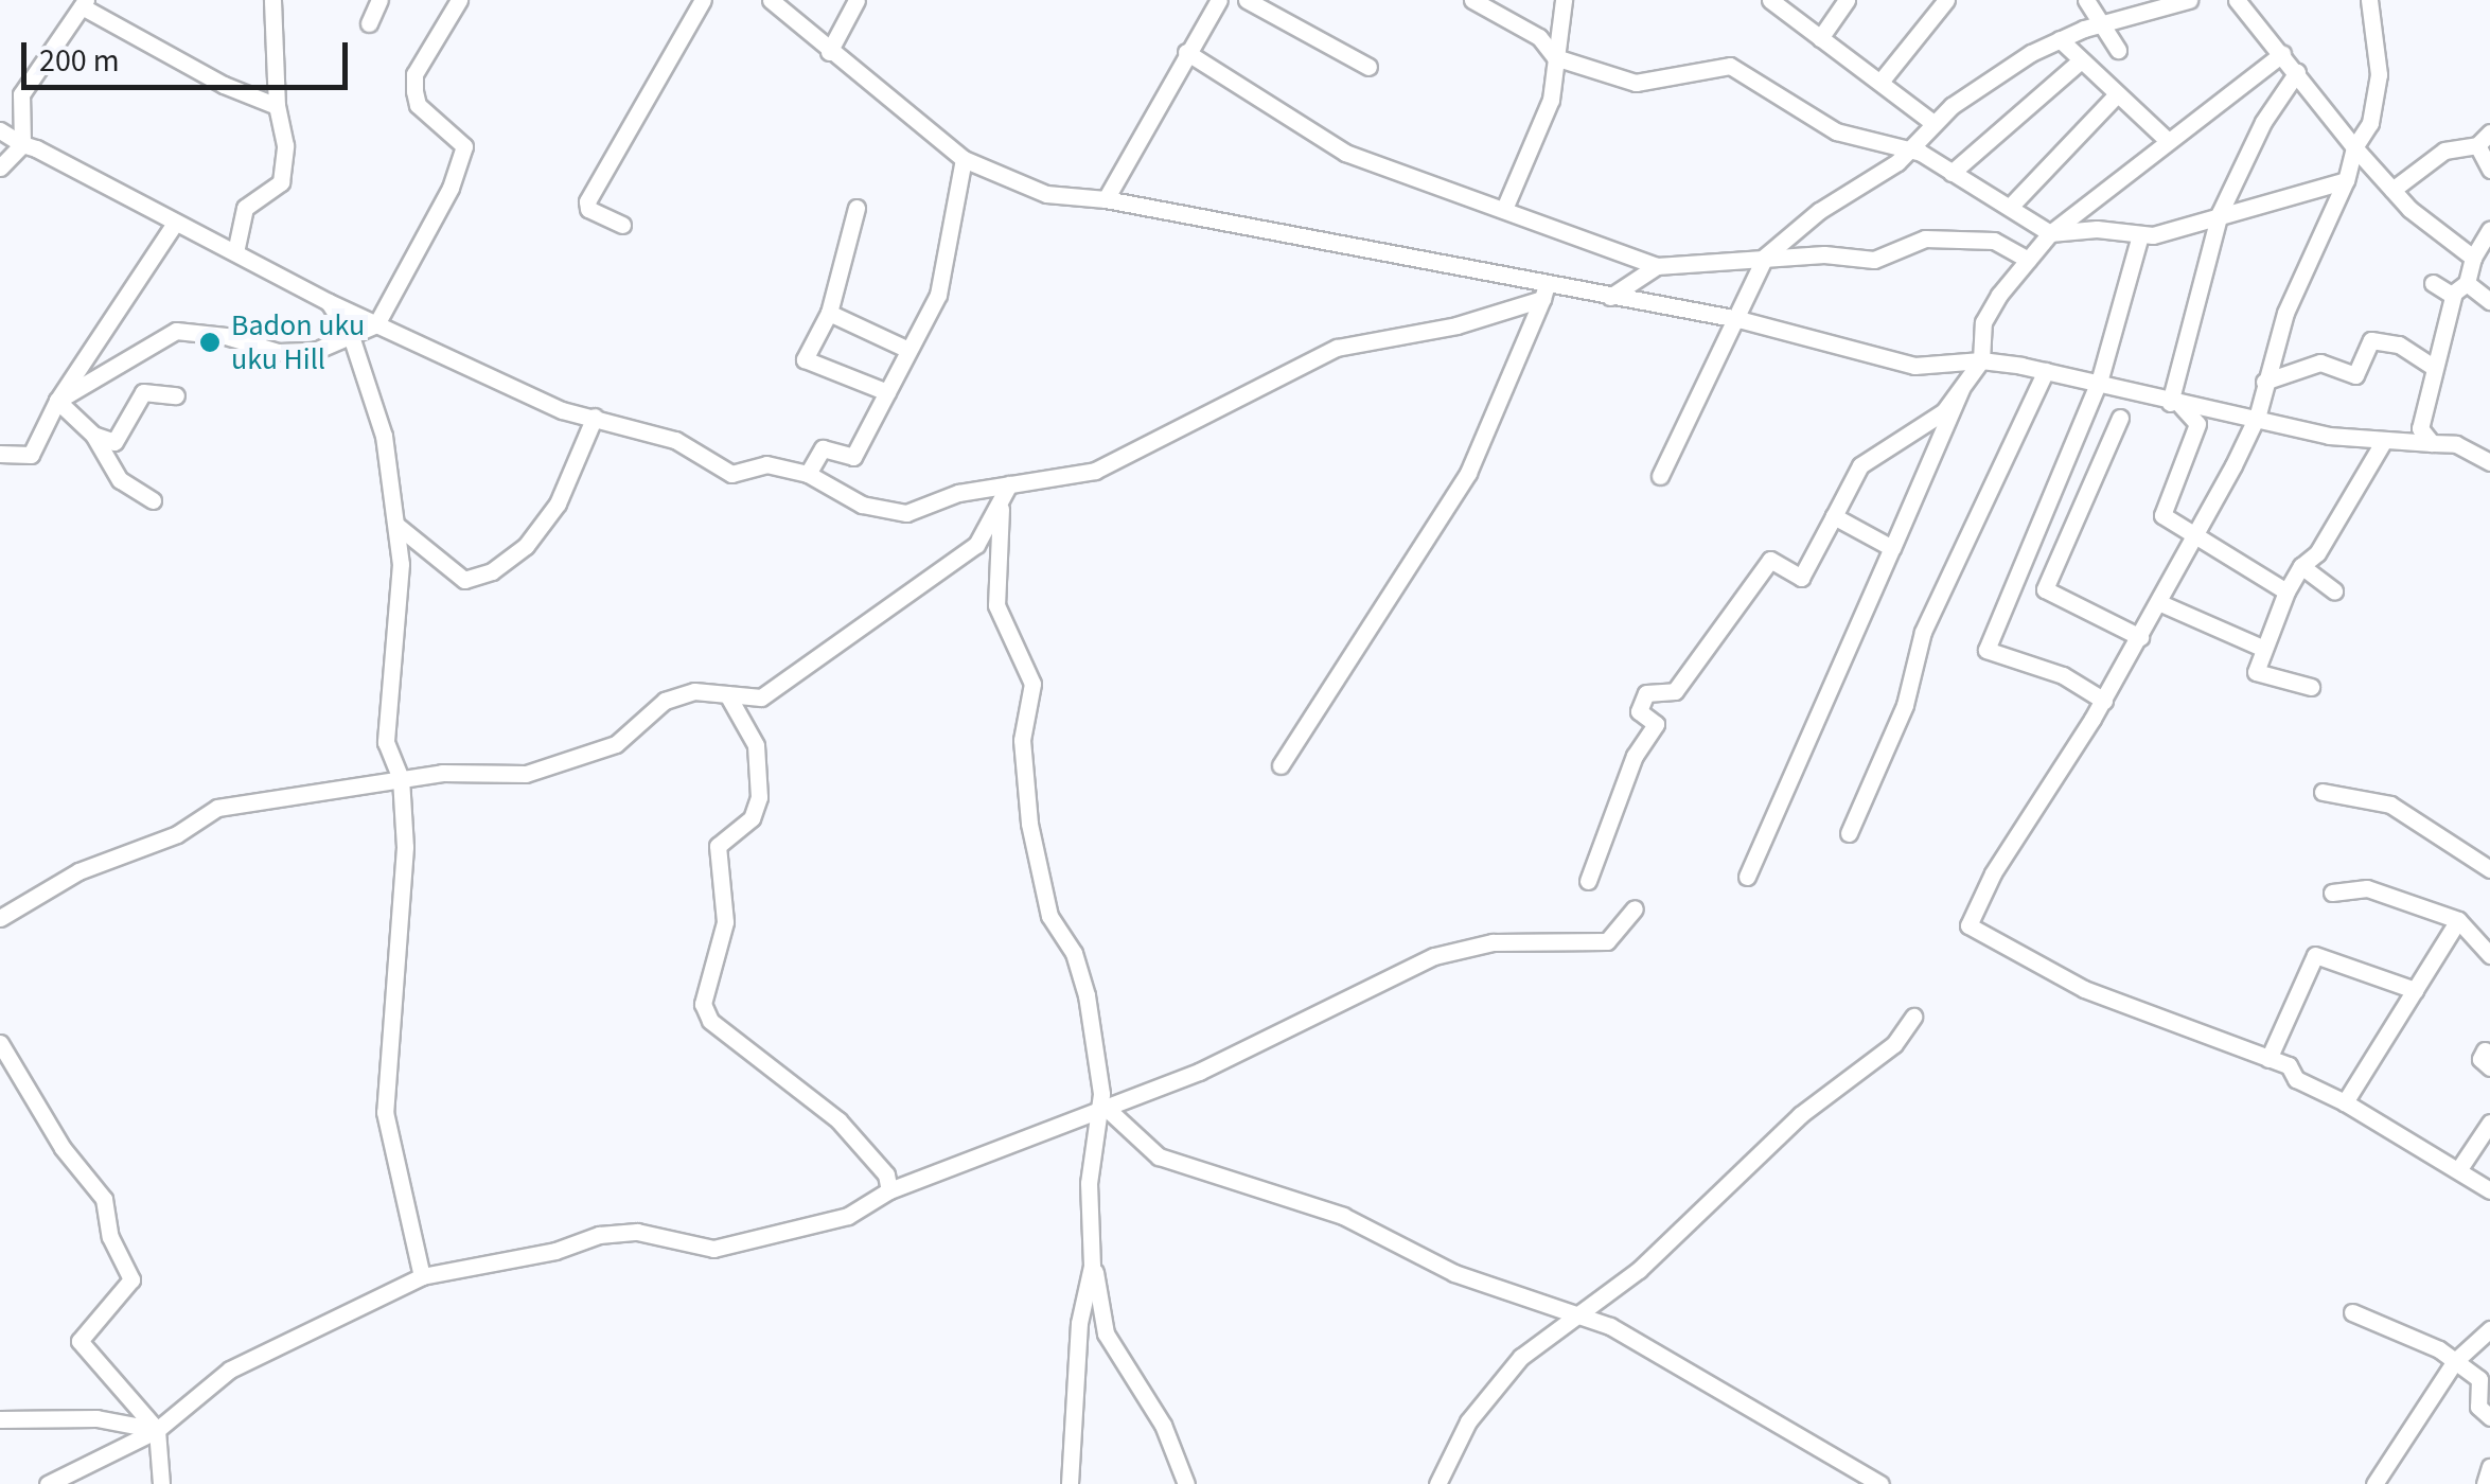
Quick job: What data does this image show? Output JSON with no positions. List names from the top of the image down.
{
  "places": ["Badon uku uku Hill"],
  "scale_bar": "200 m"
}
